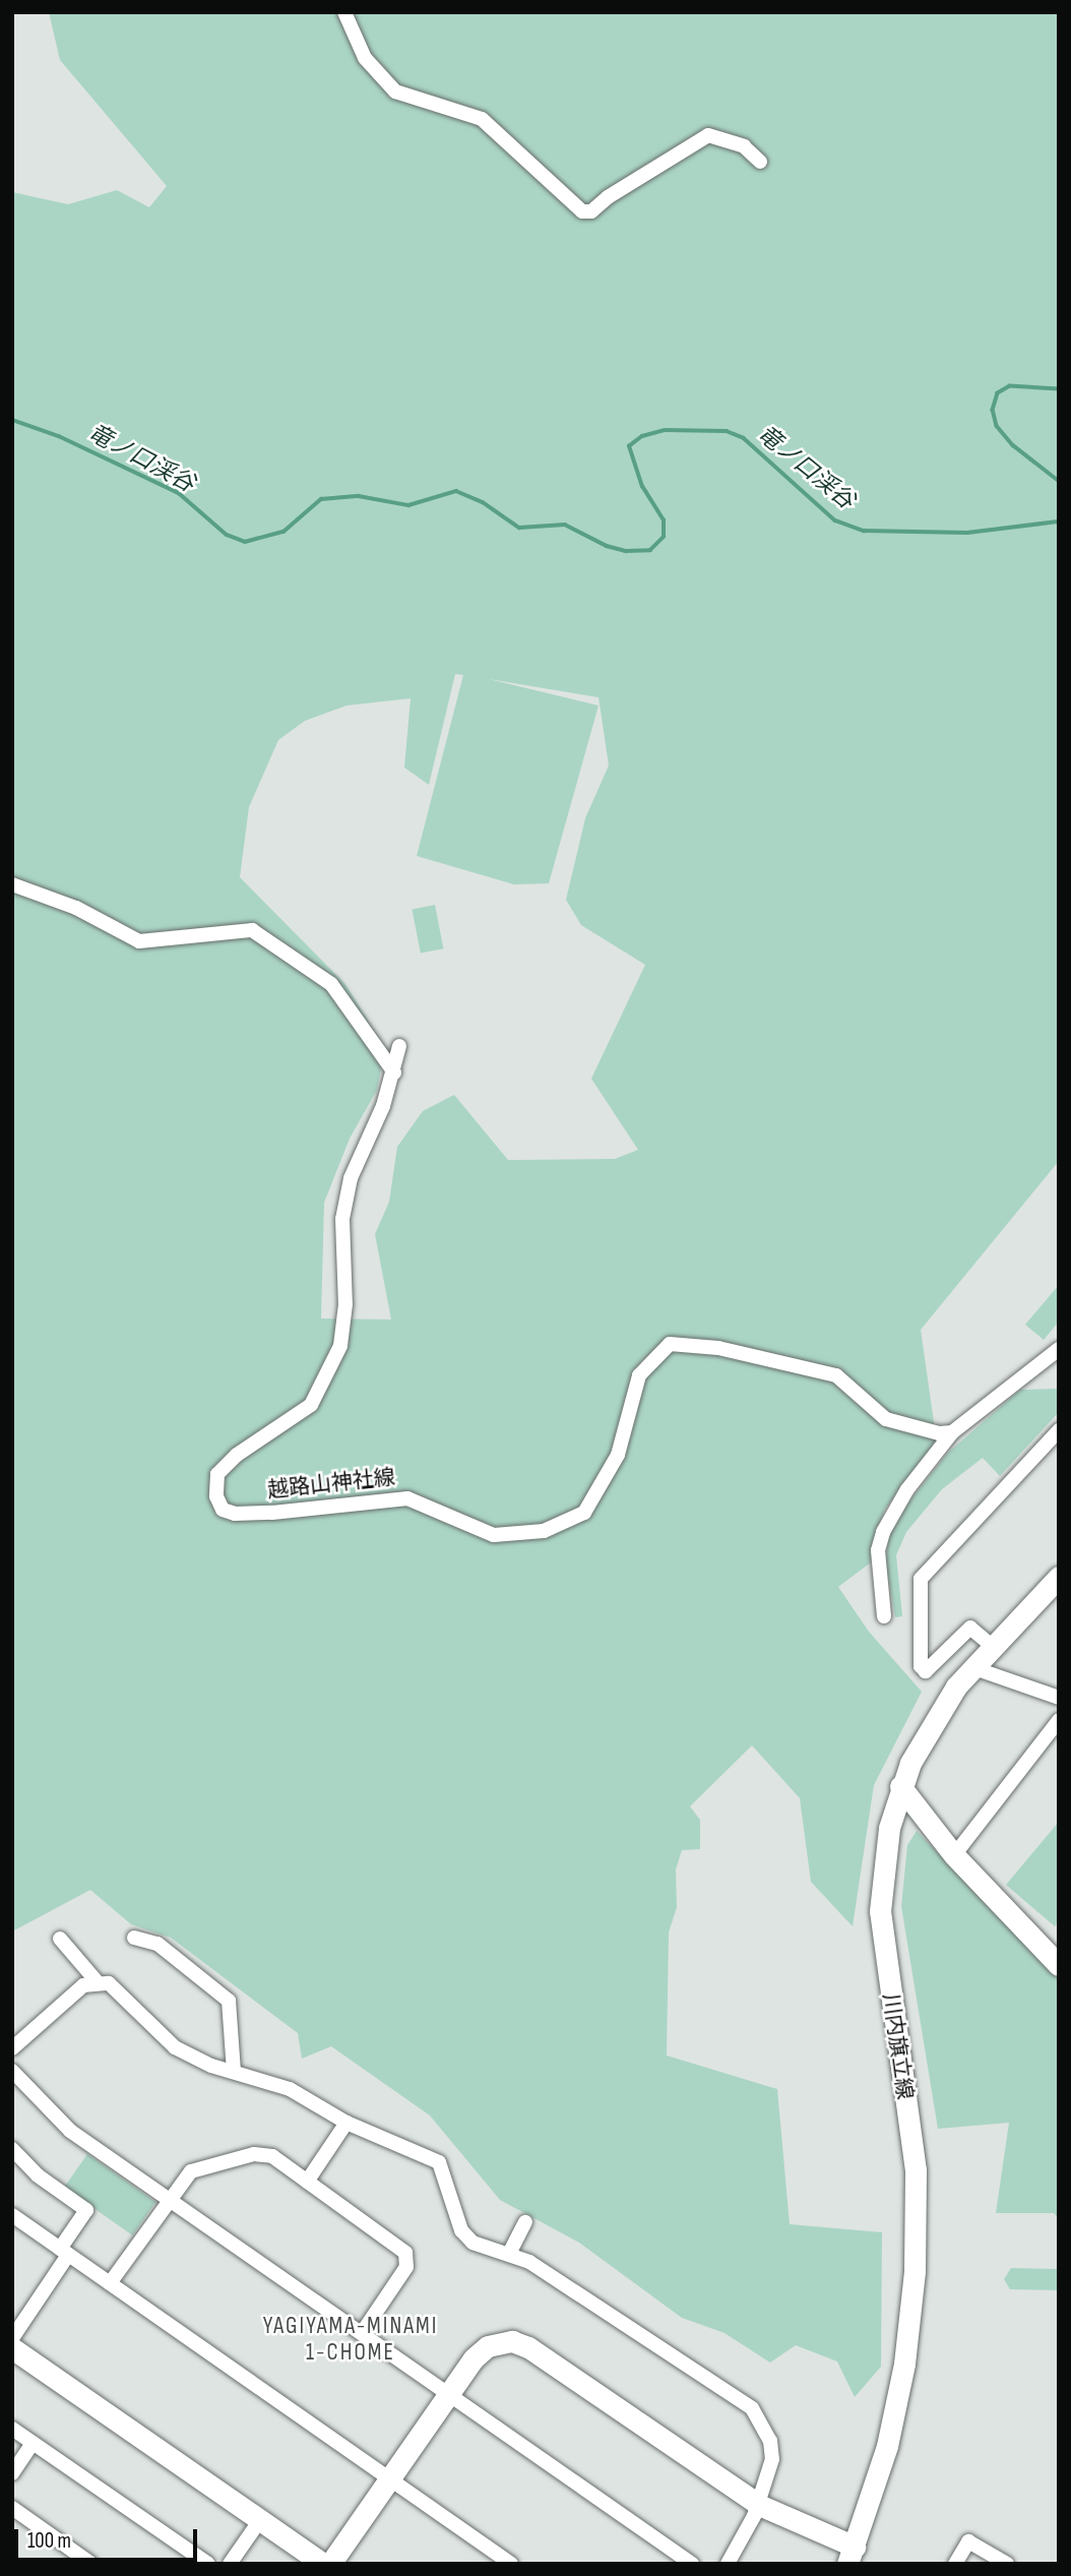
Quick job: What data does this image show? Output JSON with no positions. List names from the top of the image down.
{
  "streets": {
    "street": ["越路山神社線", "川内旗立線"]
  },
  "districts": ["YAGIYAMA-MINAMI 1-CHOME"],
  "water": ["竜ノ口渓谷"],
  "scale_bar": "100 m"
}
